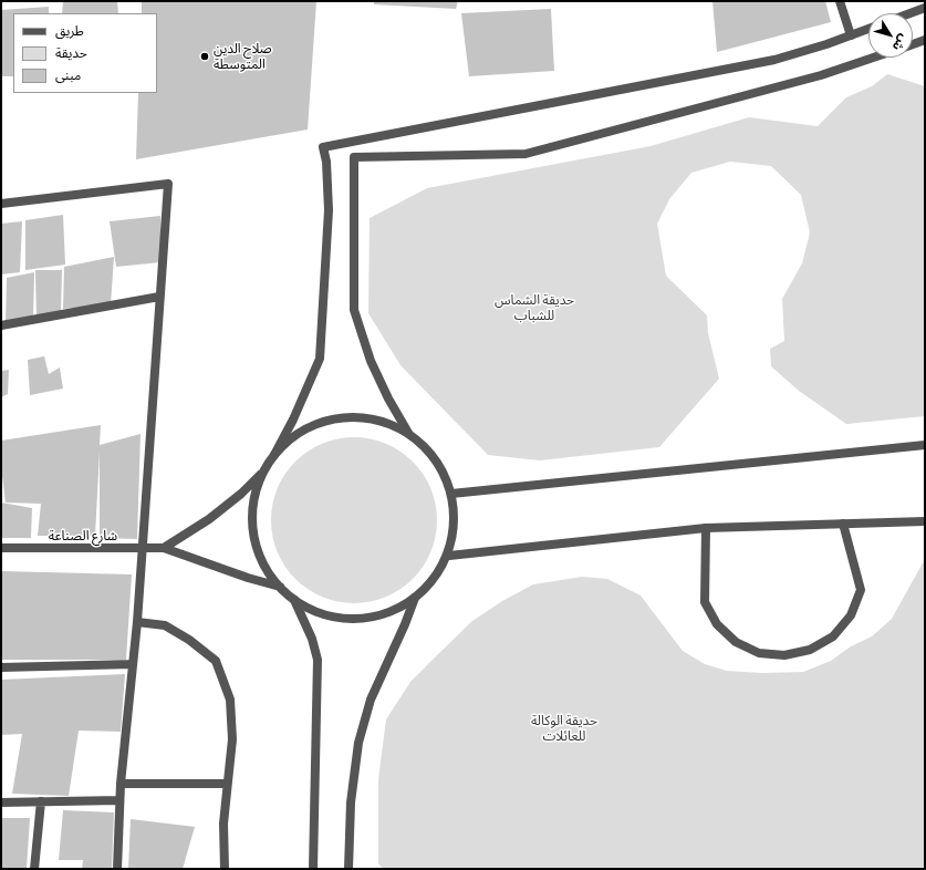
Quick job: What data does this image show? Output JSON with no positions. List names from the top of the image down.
{
  "streets": {
    "street": ["شارع الصناعة"]
  },
  "parks": ["حديقة الشماس للشباب", "حديقة الوكالة للعائلات"],
  "places": ["صلاح الدين المتوسطة"],
  "legend": ["طريق", "حديقة", "مبنى"],
  "north": "bottom right"
}
